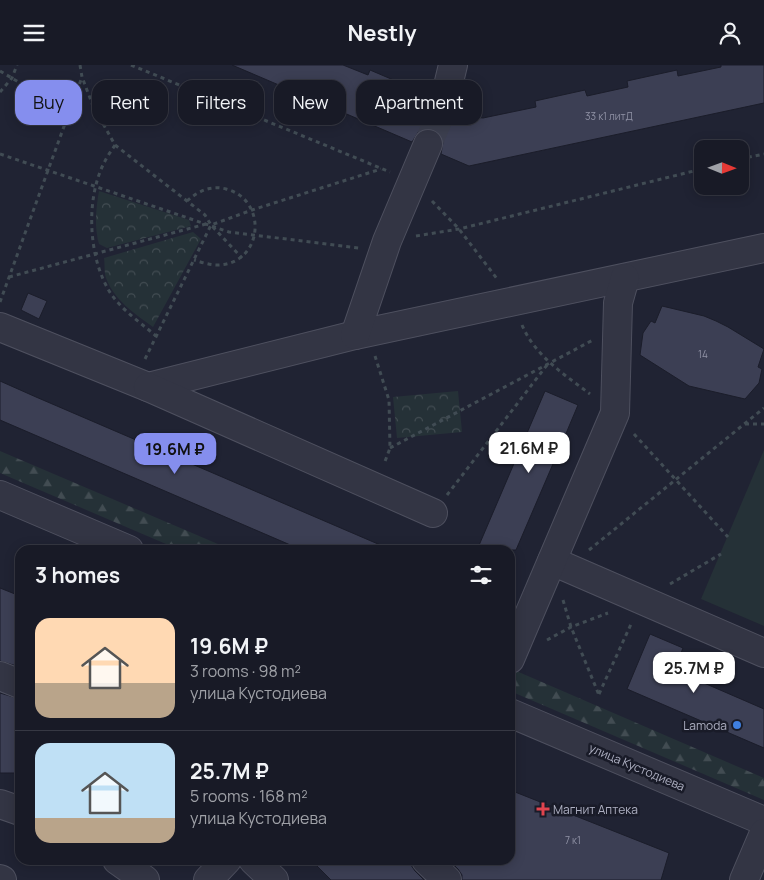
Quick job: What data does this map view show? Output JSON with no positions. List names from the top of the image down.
{
  "streets": {
    "street": ["улица Кустодиева"]
  },
  "places": {
    "other": ["Lamoda"],
    "health": ["Магнит Аптека"]
  },
  "house_numbers": ["33 к1 литД", "14", "7 к1"],
  "north": "right",
  "page": {
    "header": "Nestly",
    "chip": [
      "Buy",
      "Rent",
      "Filters",
      "New",
      "Apartment"
    ],
    "price": ["21.6M ₽", "19.6M ₽", "25.7M ₽"],
    "heading": "3 homes",
    "list": [
      {
        "name": "19.6M ₽",
        "note": "3 rooms · 98 m² · улица Кустодиева"
      },
      {
        "name": "25.7M ₽",
        "note": "5 rooms · 168 m² · улица Кустодиева"
      }
    ]
  }
}
